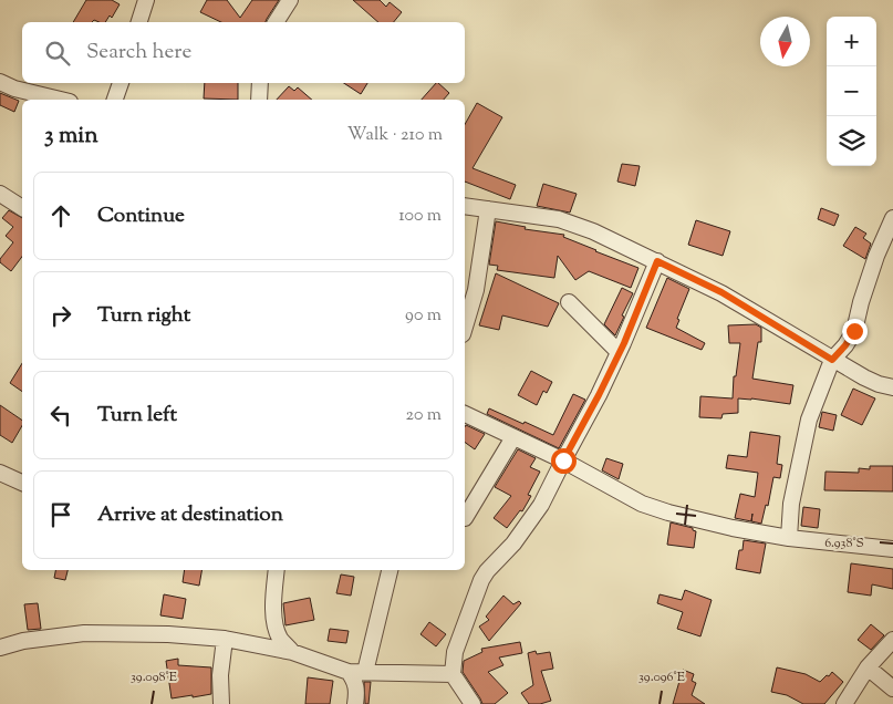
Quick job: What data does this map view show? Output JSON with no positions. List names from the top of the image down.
{
  "north": "bottom",
  "page": {
    "map_buttons": ["+", "−"],
    "search": "Search here",
    "heading": ["3 min", "Walk · 210 m"],
    "list": [
      ["Continue", "100 m"],
      ["Turn right", "90 m"],
      ["Turn left", "20 m"],
      "Arrive at destination"
    ]
  },
  "coordinates": ["6.938°S", "39.098°E", "39.096°E"]
}
